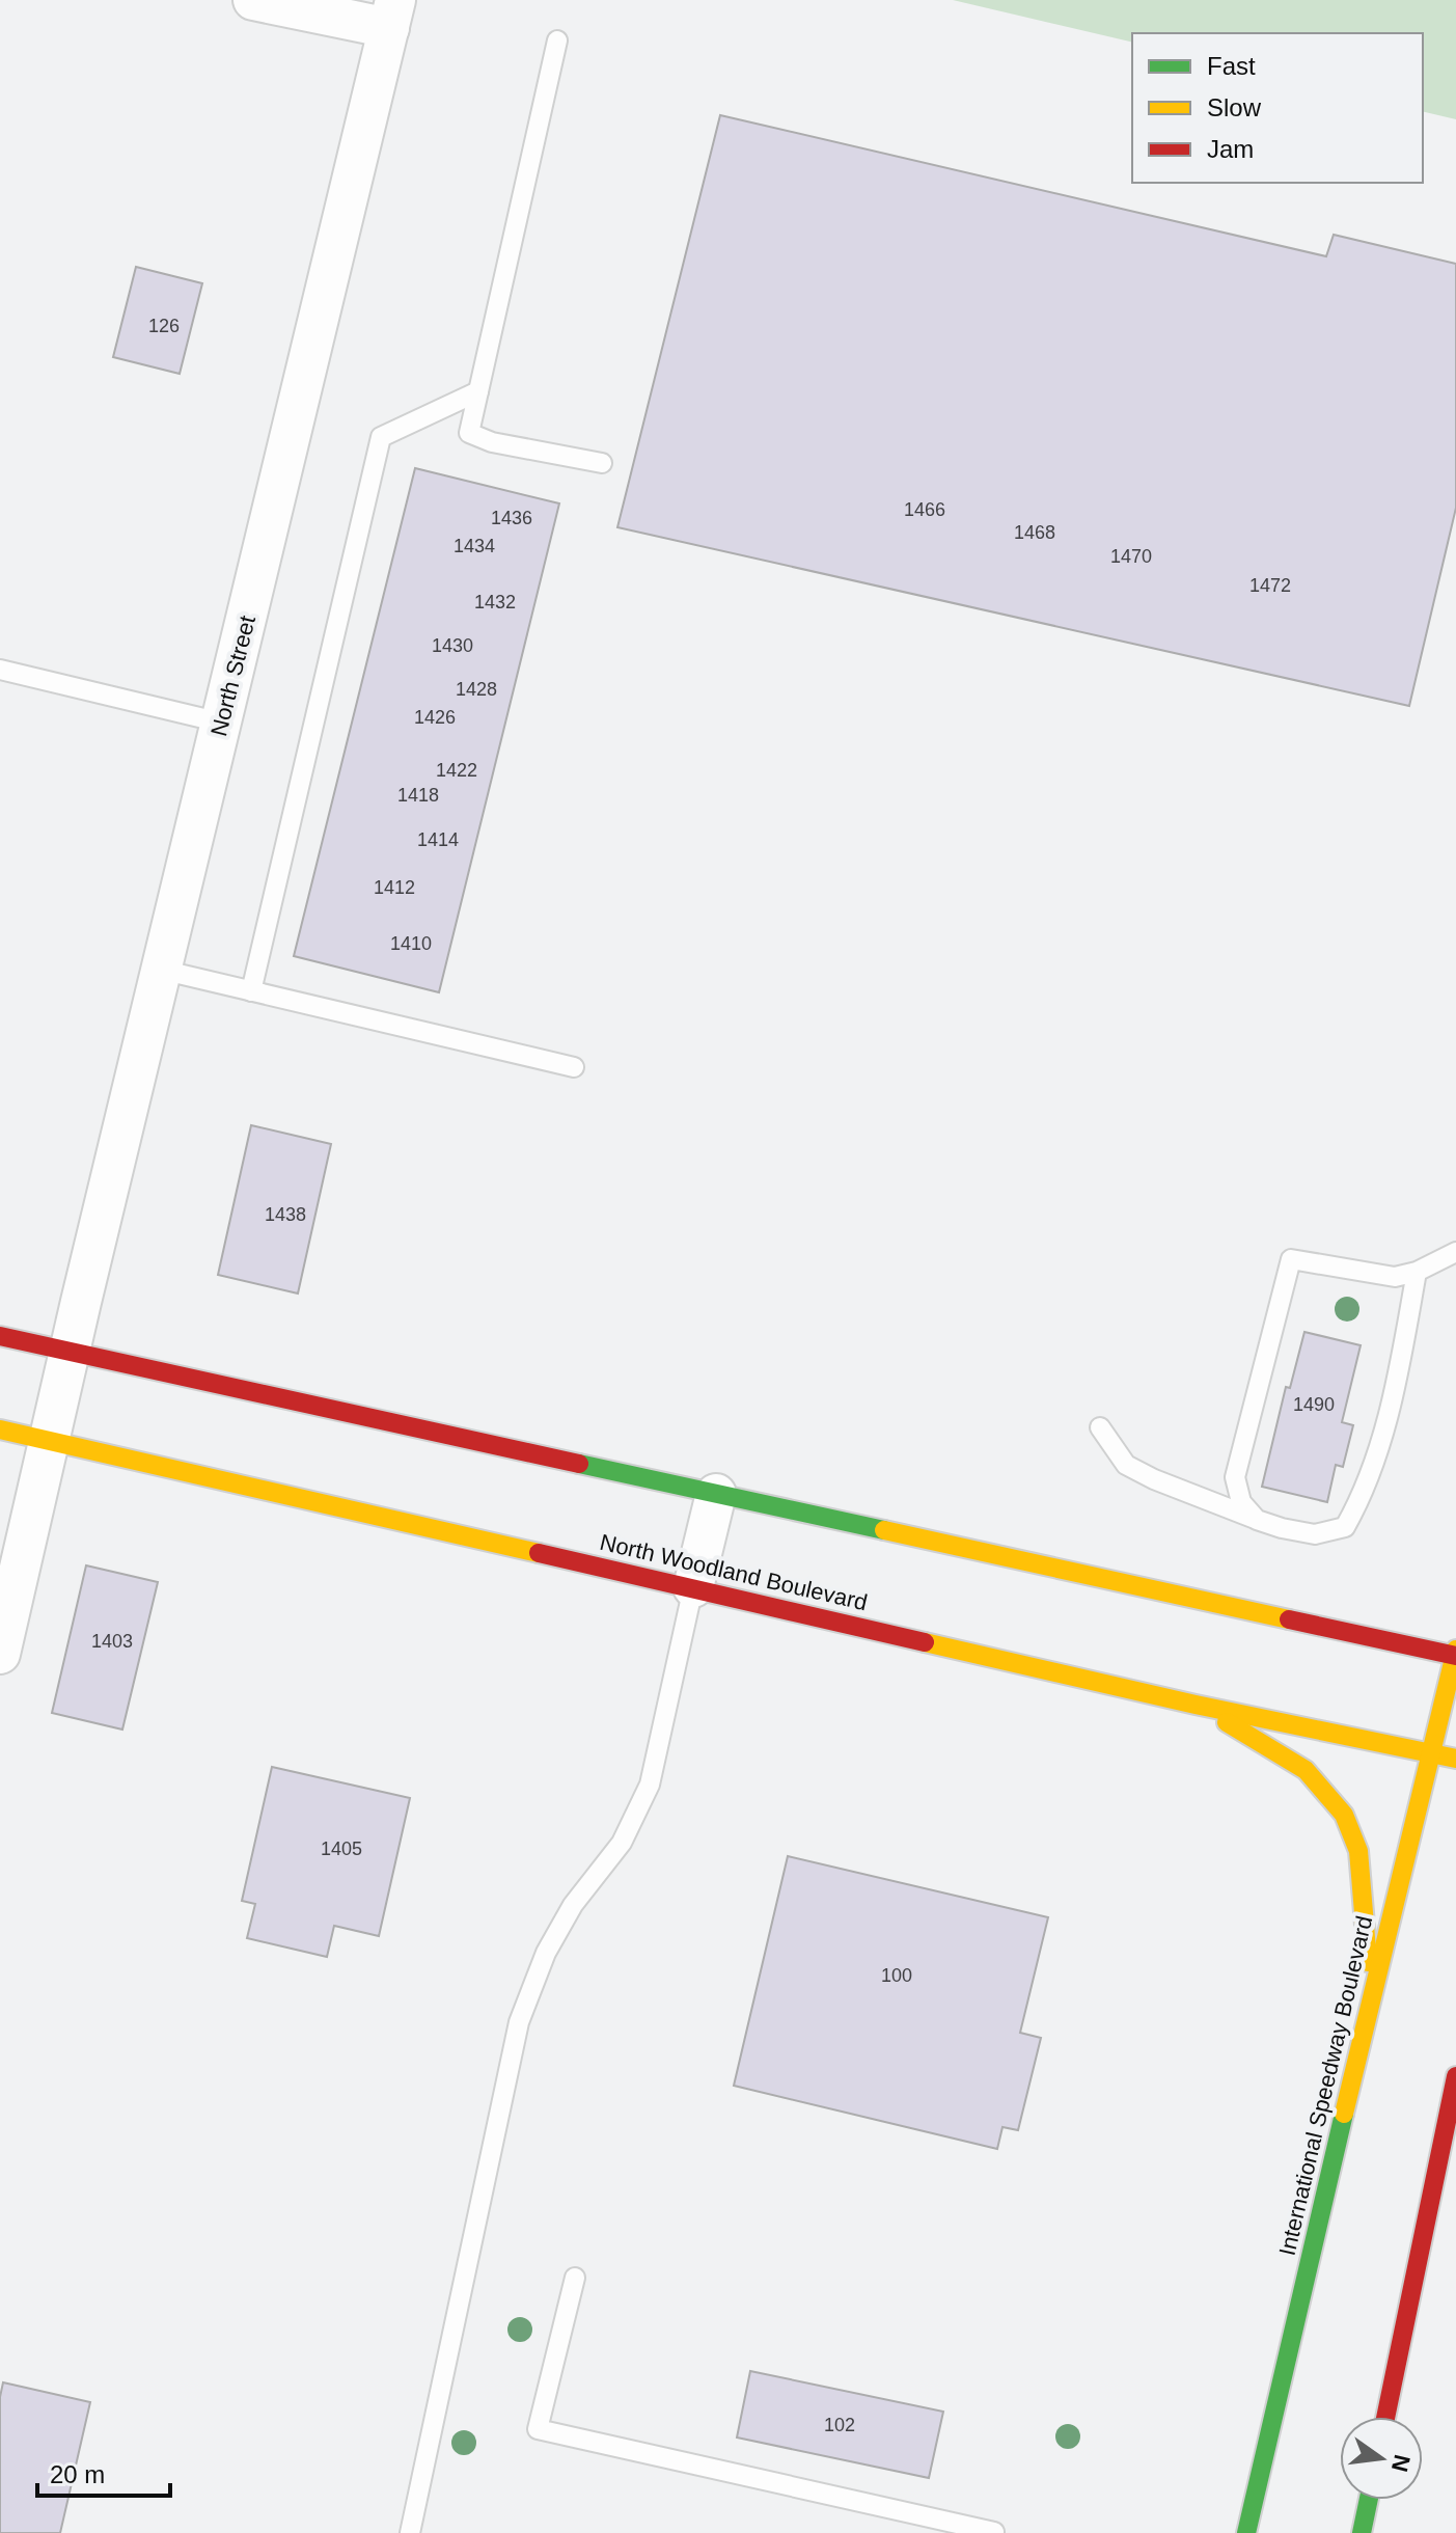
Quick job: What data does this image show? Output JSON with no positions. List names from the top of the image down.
{
  "streets": {
    "main road": ["North Woodland Boulevard", "International Speedway Boulevard"],
    "street": ["North Street"]
  },
  "crossings": [
    ["North Street", "North Woodland Boulevard"],
    ["North Woodland Boulevard", "International Speedway Boulevard"]
  ],
  "house_numbers": [
    "126",
    "1466",
    "1436",
    "1468",
    "1434",
    "1470",
    "1472",
    "1432",
    "1430",
    "1428",
    "1426",
    "1422",
    "1418",
    "1414",
    "1412",
    "1410",
    "1438",
    "1490",
    "1403",
    "1405",
    "100",
    "102"
  ],
  "legend": ["Fast", "Slow", "Jam"],
  "scale_bar": "20 m",
  "north": "right"
}
